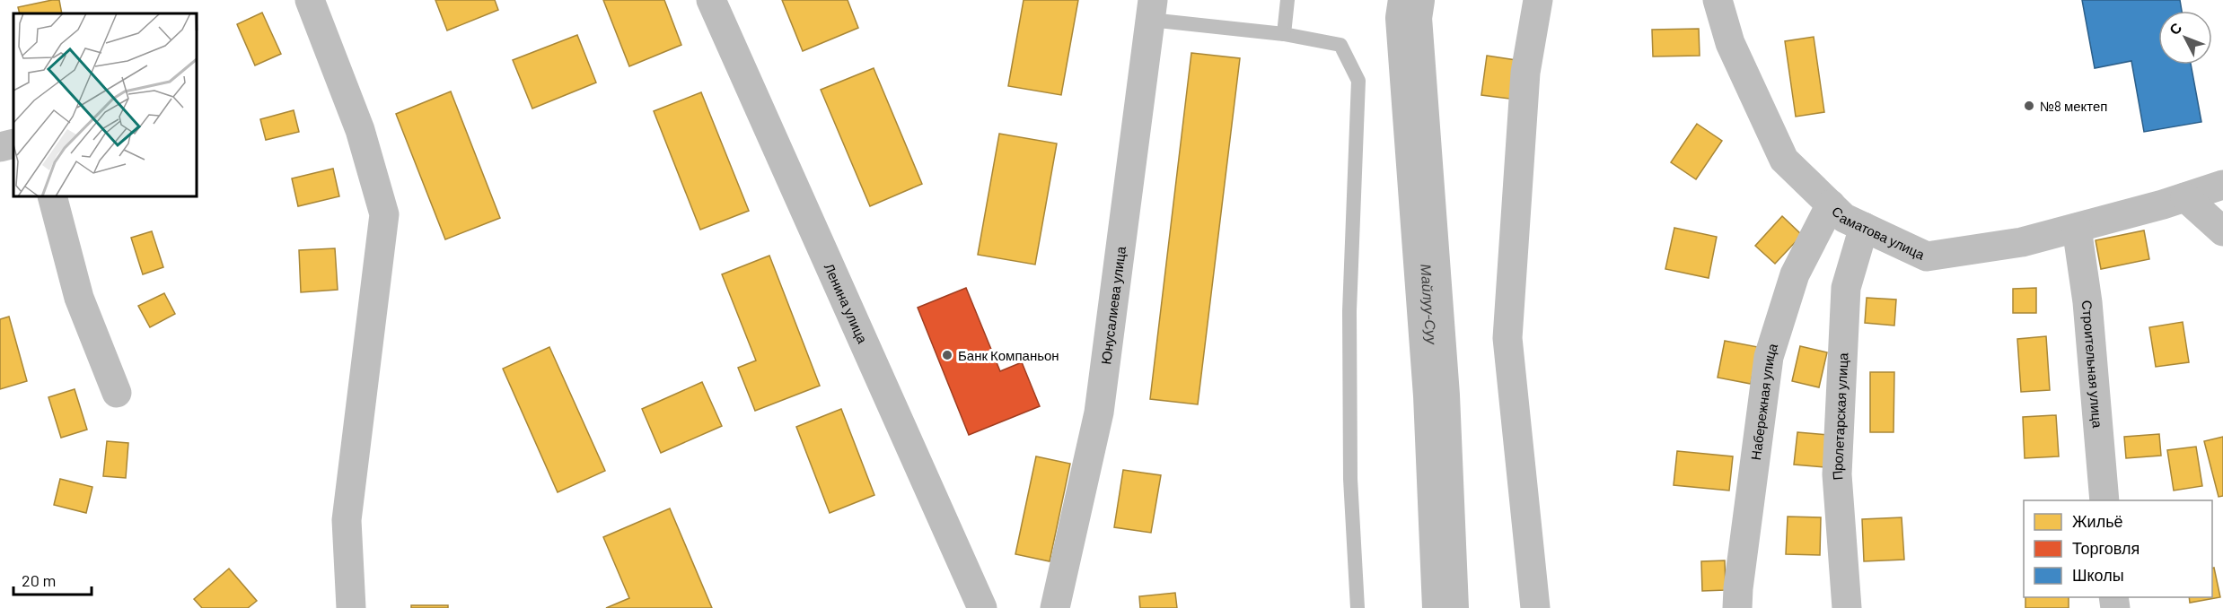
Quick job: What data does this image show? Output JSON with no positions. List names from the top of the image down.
{
  "streets": {
    "main road": ["Ленина улица"],
    "street": [
      "Саматова улица",
      "Юнусалиева улица",
      "Строительная улица",
      "Набережная улица",
      "Пролетарская улица"
    ]
  },
  "crossings": [
    ["Саматова улица", "Строительная улица"],
    ["Саматова улица", "Набережная улица"],
    ["Саматова улица", "Пролетарская улица"]
  ],
  "water": ["Майлуу-Суу"],
  "places": ["№8 мектеп", "Банк Компаньон"],
  "legend": ["Жильё", "Торговля", "Школы"],
  "scale_bar": "20 m",
  "north": "top left"
}
